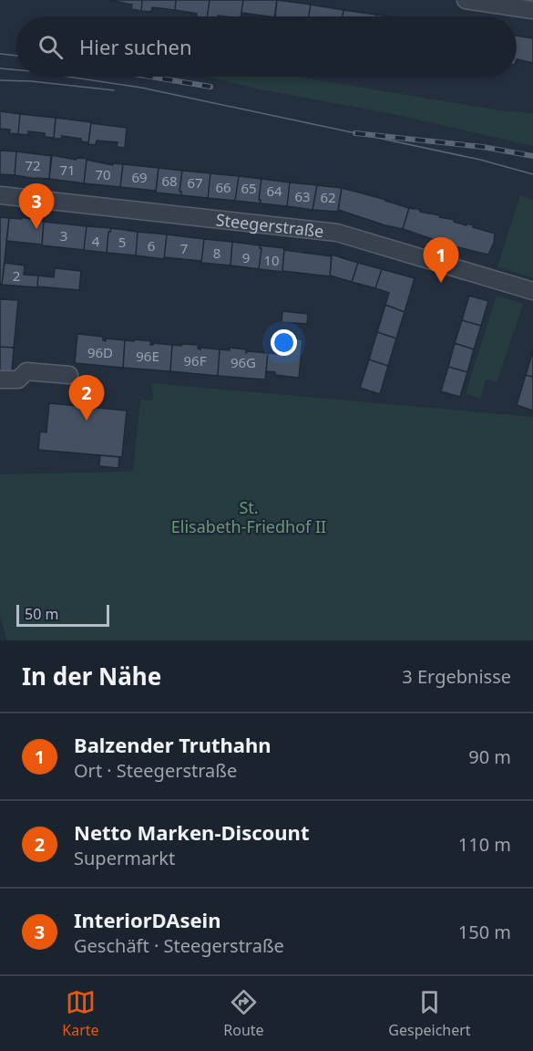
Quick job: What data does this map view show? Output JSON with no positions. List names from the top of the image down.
{
  "streets": {
    "street": ["Steegerstraße"]
  },
  "parks": ["St. Elisabeth-Friedhof II"],
  "house_numbers": [
    "72",
    "71",
    "70",
    "69",
    "68",
    "67",
    "66",
    "65",
    "64",
    "63",
    "62",
    "3",
    "4",
    "5",
    "6",
    "7",
    "8",
    "9",
    "10",
    "2",
    "96D",
    "96E",
    "96F",
    "96G"
  ],
  "scale_bar": "50 m",
  "page": {
    "search": "Hier suchen",
    "pins": ["3", "1", "2"],
    "scale": "50 m",
    "heading": ["In der Nähe", "3 Ergebnisse"],
    "list": [
      {
        "mark": "1",
        "name": "Balzender Truthahn",
        "note": "Ort · Steegerstraße",
        "value": "90 m"
      },
      {
        "mark": "2",
        "name": "Netto Marken-Discount",
        "note": "Supermarkt",
        "value": "110 m"
      },
      {
        "mark": "3",
        "name": "InteriorDAsein",
        "note": "Geschäft · Steegerstraße",
        "value": "150 m"
      }
    ],
    "nav": ["Karte", "Route", "Gespeichert"]
  }
}
